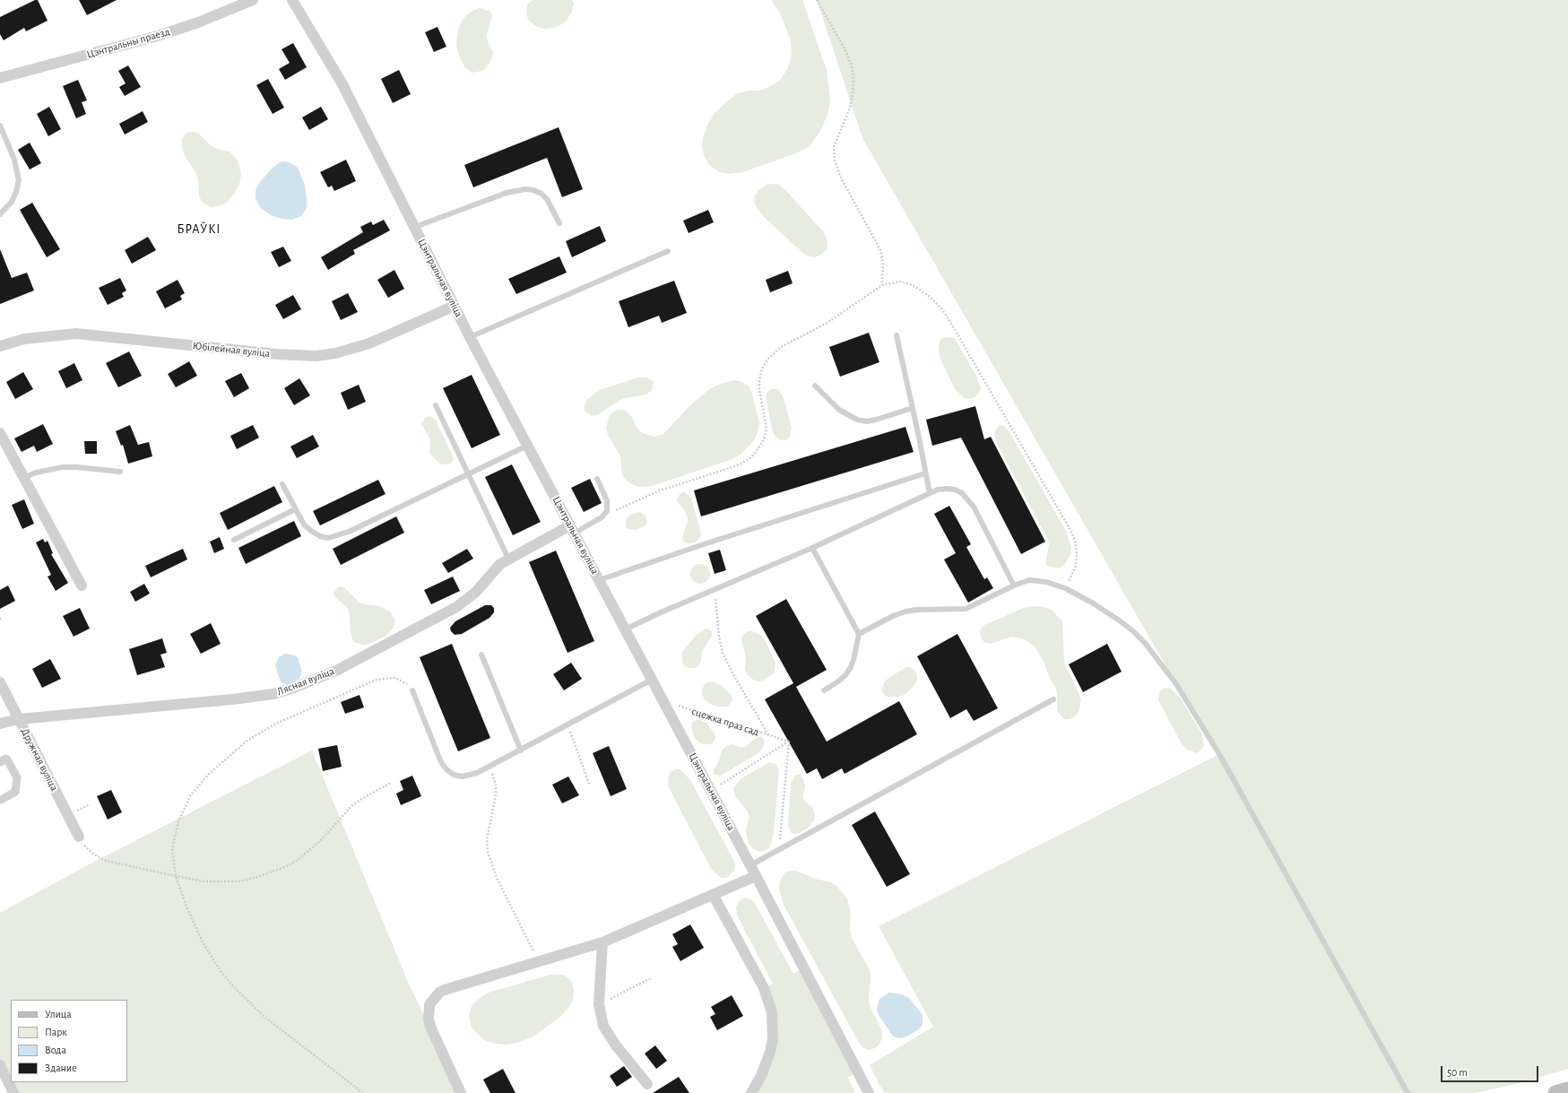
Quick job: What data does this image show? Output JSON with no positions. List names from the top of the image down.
{
  "streets": {
    "street": [
      "Цэнтральны праезд",
      "Цэнтральная вуліца",
      "Юбілейная вуліца",
      "Лясная вуліца",
      "Дружная вуліца"
    ],
    "path": ["сцежка праз сад"]
  },
  "crossings": [
    ["Цэнтральная вуліца", "Юбілейная вуліца"],
    ["Цэнтральная вуліца", "Лясная вуліца"],
    ["Цэнтральная вуліца", "сцежка праз сад"],
    ["Лясная вуліца", "Дружная вуліца"]
  ],
  "districts": ["БРАЎКІ"],
  "legend": [
    "Улица",
    "Парк",
    "Вода",
    "Здание"
  ],
  "scale_bar": "50 m"
}
